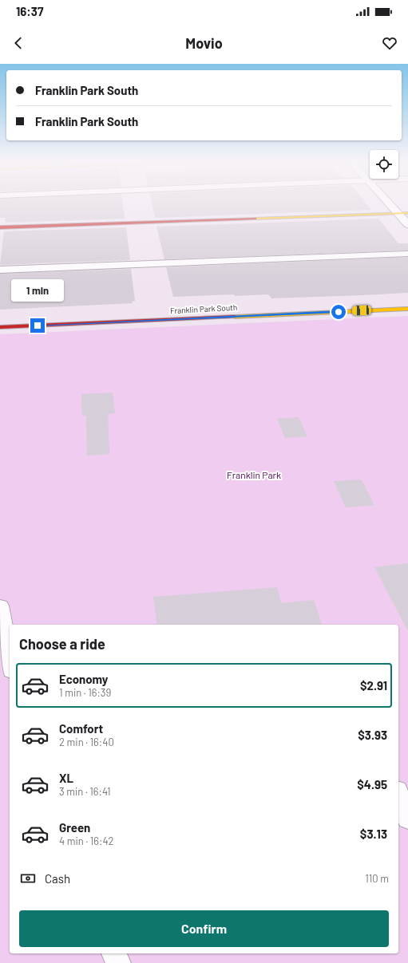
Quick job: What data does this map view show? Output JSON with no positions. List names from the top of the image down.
{
  "streets": {
    "street": ["Franklin Park South"]
  },
  "parks": ["Franklin Park"],
  "page": {
    "status": "16:37",
    "header": "Movio",
    "banner": ["Franklin Park South", "Franklin Park South"],
    "bubble": "1 min",
    "heading": "Choose a ride",
    "list": [
      {
        "name": "Economy",
        "note": "1 min · 16:39",
        "value": "$2.91"
      },
      {
        "name": "Comfort",
        "note": "2 min · 16:40",
        "value": "$3.93"
      },
      {
        "name": "XL",
        "note": "3 min · 16:41",
        "value": "$4.95"
      },
      {
        "name": "Green",
        "note": "4 min · 16:42",
        "value": "$3.13"
      }
    ],
    "pay": ["Cash", "110 m"],
    "buttons": "Confirm"
  }
}
